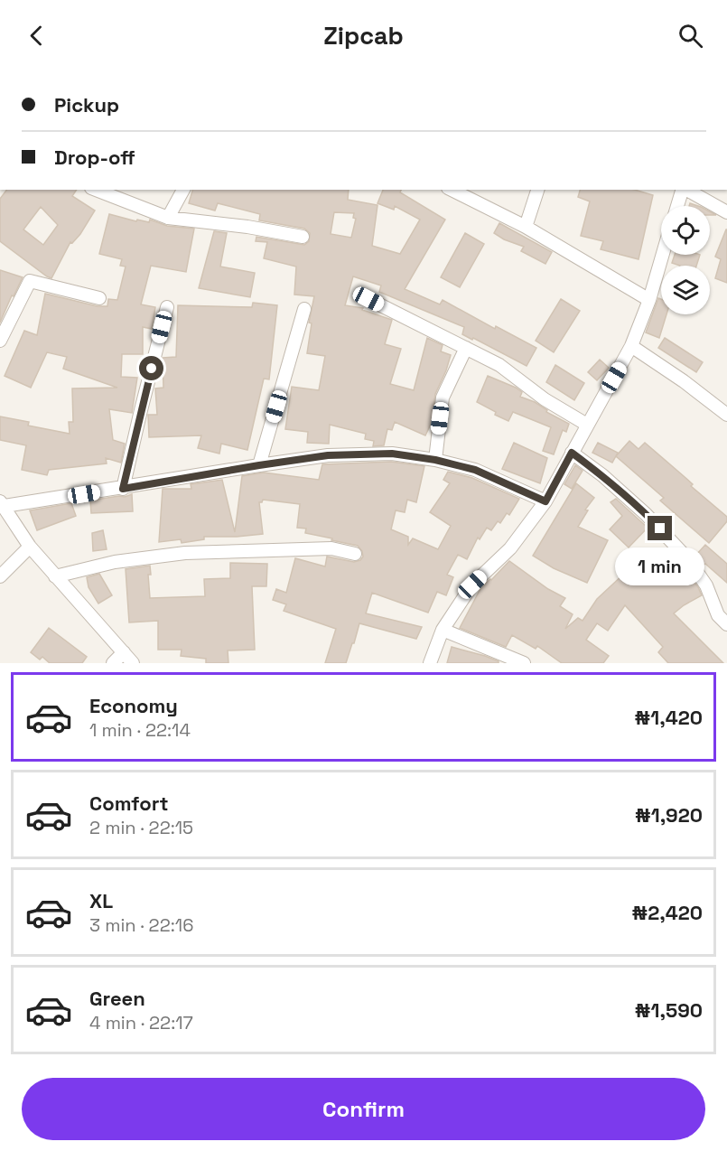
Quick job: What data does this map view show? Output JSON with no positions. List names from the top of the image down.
{
  "page": {
    "header": "Zipcab",
    "banner": ["Pickup", "Drop-off"],
    "bubble": "1 min",
    "list": [
      {
        "name": "Economy",
        "note": "1 min · 22:14",
        "value": "₦1,420"
      },
      {
        "name": "Comfort",
        "note": "2 min · 22:15",
        "value": "₦1,920"
      },
      {
        "name": "XL",
        "note": "3 min · 22:16",
        "value": "₦2,420"
      },
      {
        "name": "Green",
        "note": "4 min · 22:17",
        "value": "₦1,590"
      }
    ],
    "buttons": "Confirm"
  }
}
